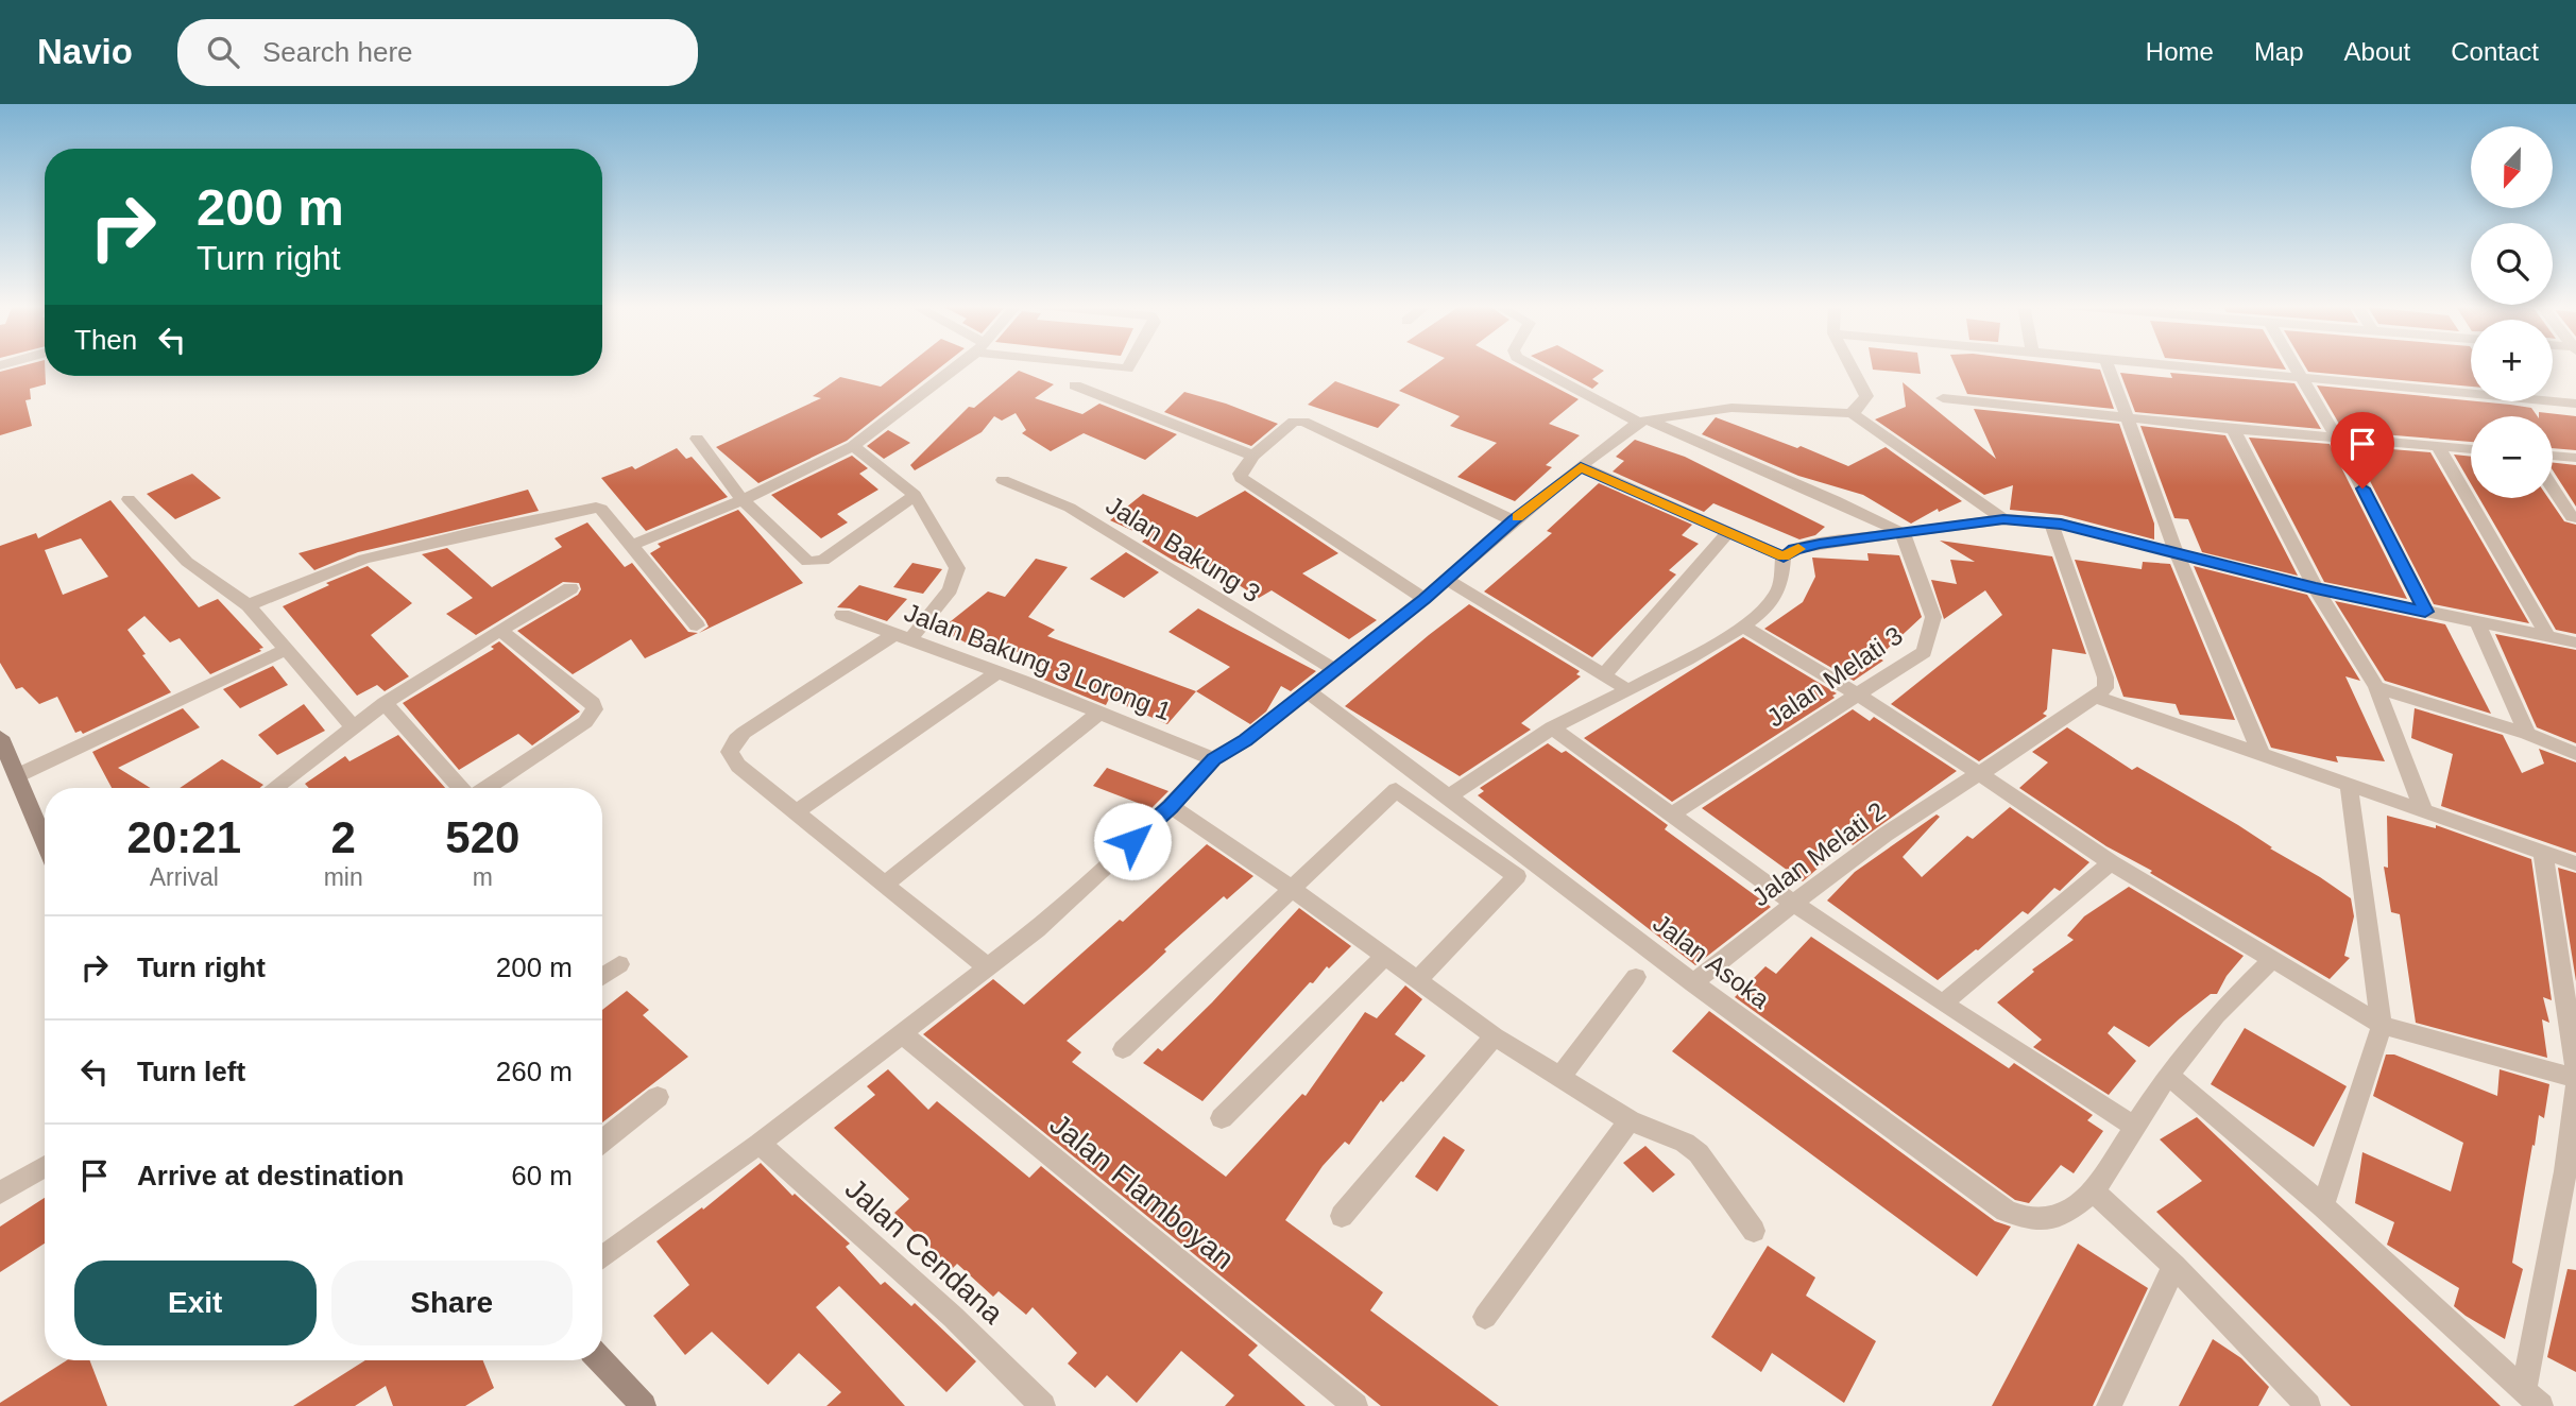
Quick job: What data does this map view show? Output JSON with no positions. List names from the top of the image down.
{
  "streets": {
    "street": [
      "Jalan Bakung 3",
      "Jalan Bakung 3 Lorong 1",
      "Jalan Melati 3",
      "Jalan Melati 2",
      "Jalan Asoka",
      "Jalan Flamboyan",
      "Jalan Cendana"
    ]
  },
  "crossings": [
    ["Jalan Melati 2", "Jalan Asoka"]
  ],
  "north": "bottom",
  "page": {
    "header": "Navio",
    "search": "Search here",
    "nav": [
      "Home",
      "Map",
      "About",
      "Contact"
    ],
    "map_buttons": ["+", "−"],
    "turn": ["200 m", "Turn right"],
    "then": "Then",
    "eta": [
      "20:21",
      "Arrival",
      "2",
      "min",
      "520",
      "m"
    ],
    "list": [
      {
        "name": "Turn right",
        "value": "200 m"
      },
      {
        "name": "Turn left",
        "value": "260 m"
      },
      {
        "name": "Arrive at destination",
        "value": "60 m"
      }
    ],
    "buttons": ["Exit", "Share"]
  }
}
